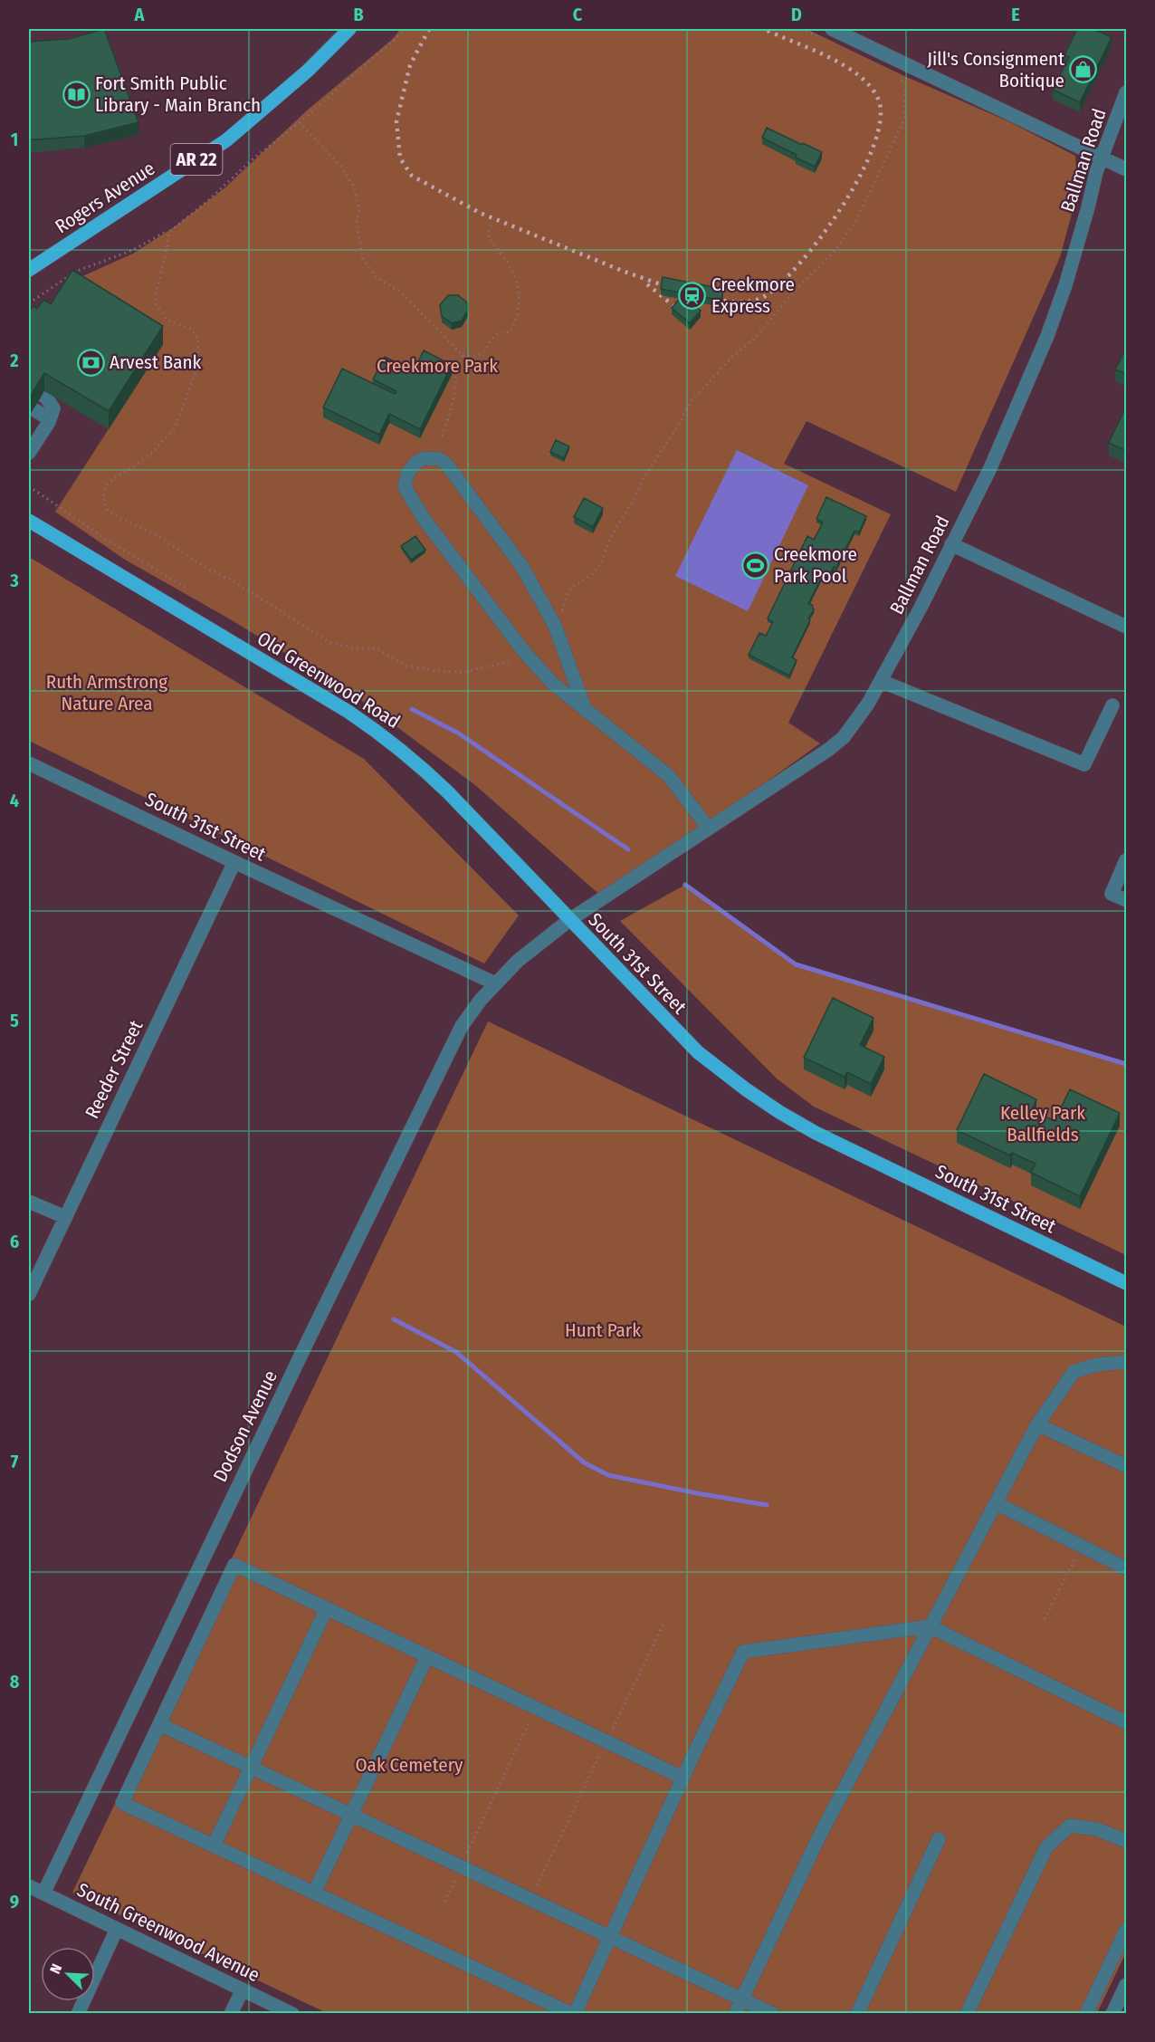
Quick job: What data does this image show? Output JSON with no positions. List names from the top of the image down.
{
  "streets": {
    "main road": [
      "AR 22",
      "Rogers Avenue",
      "Old Greenwood Road",
      "South 31st Street"
    ],
    "street": [
      "Ballman Road",
      "Reeder Street",
      "Dodson Avenue",
      "South Greenwood Avenue"
    ]
  },
  "crossings": [
    ["Ballman Road", "Old Greenwood Road"],
    ["Ballman Road", "South 31st Street"],
    ["Old Greenwood Road", "South 31st Street"],
    ["South 31st Street", "Reeder Street"],
    ["South 31st Street", "Dodson Avenue"],
    ["Dodson Avenue", "South Greenwood Avenue"]
  ],
  "parks": [
    "Creekmore Park",
    "Ruth Armstrong Nature Area",
    "Kelley Park Ballfields",
    "Hunt Park",
    "Oak Cemetery"
  ],
  "places": {
    "shop": ["Jill's Consignment Boitique"],
    "library": ["Fort Smith Public Library - Main Branch"],
    "station": ["Creekmore Express"],
    "bank": ["Arvest Bank"],
    "sports": ["Creekmore Park Pool"]
  },
  "north": "top left",
  "grid": {
    "columns": [
      "A",
      "B",
      "C",
      "D",
      "E"
    ],
    "rows": [
      "1",
      "2",
      "3",
      "4",
      "5",
      "6",
      "7",
      "8",
      "9"
    ]
  }
}
